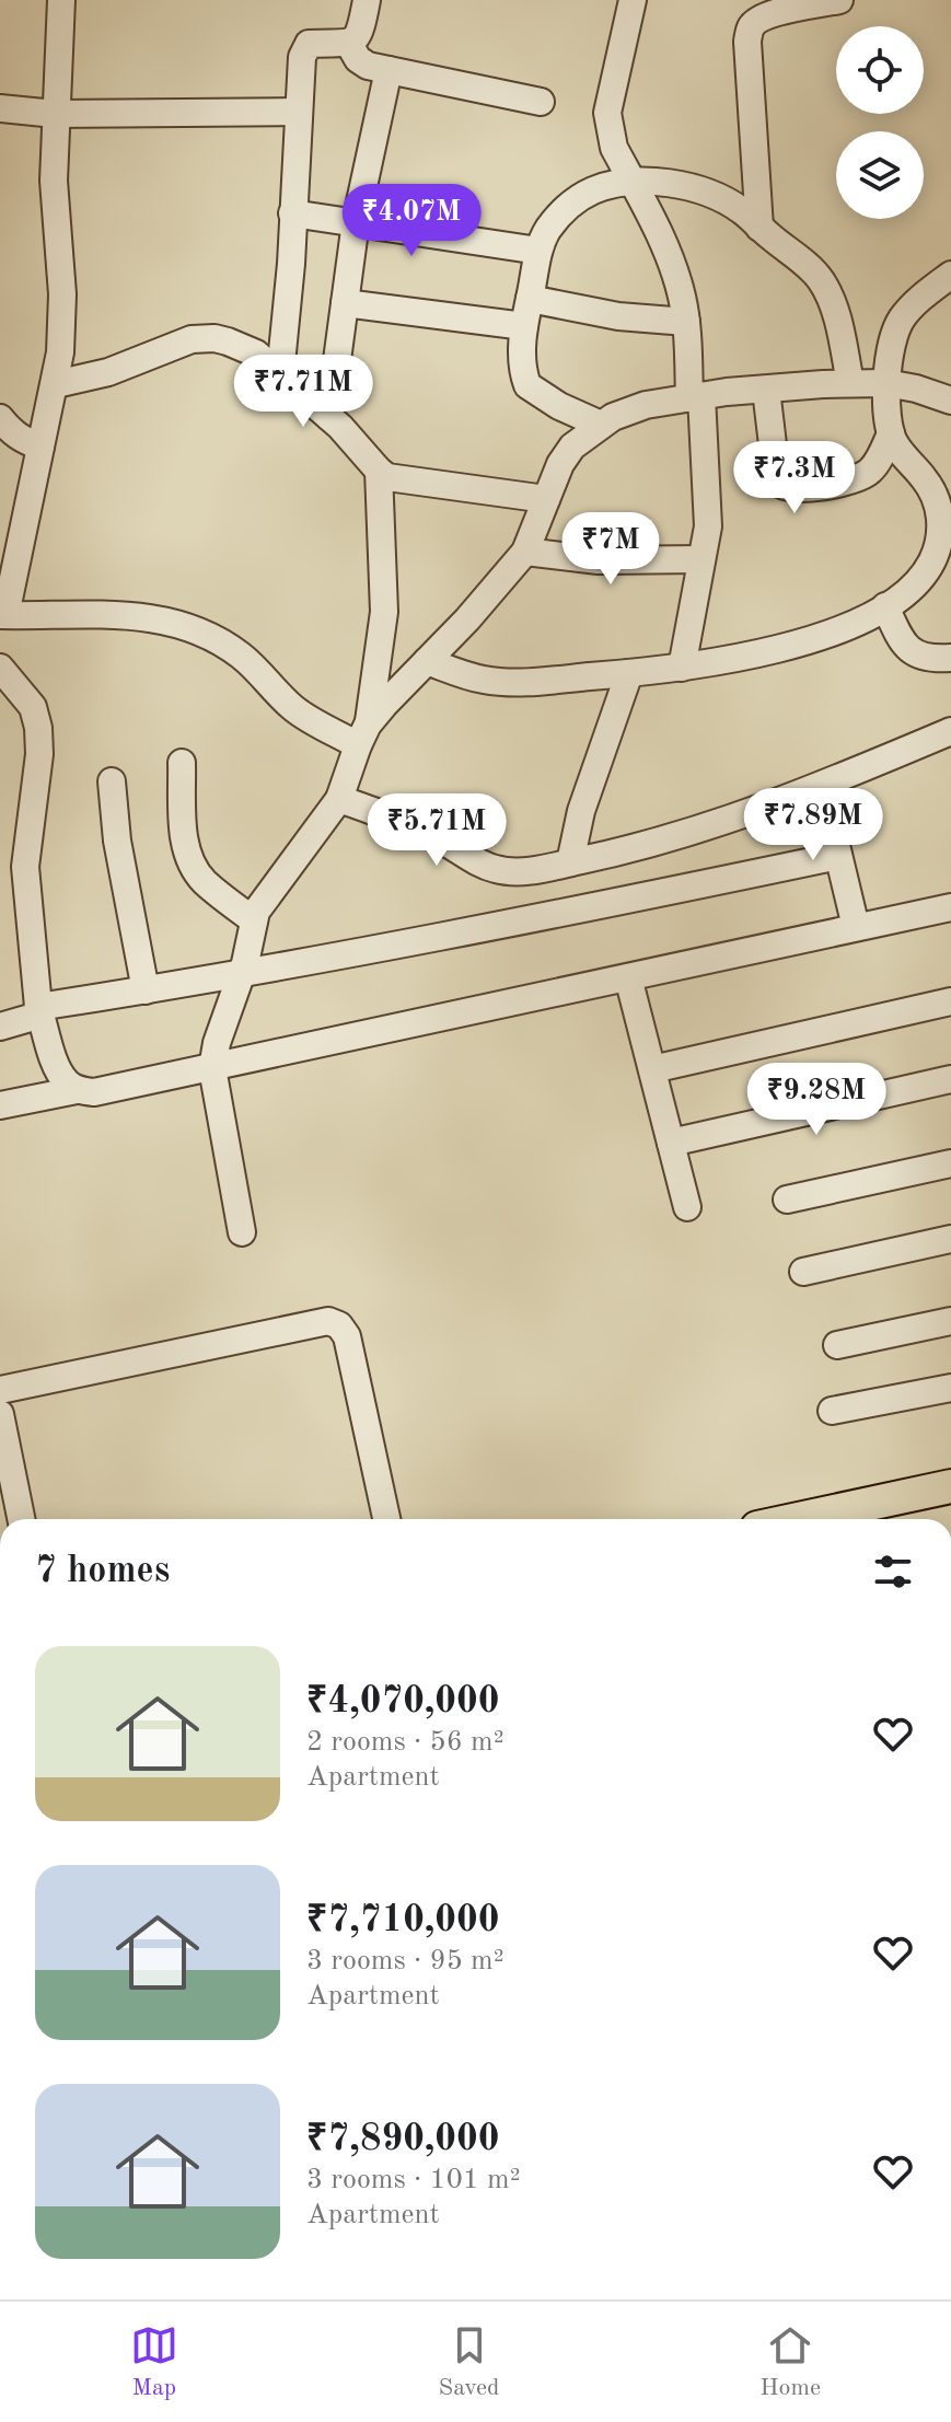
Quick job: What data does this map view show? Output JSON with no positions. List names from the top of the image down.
{
  "page": {
    "price": [
      "₹4.07M",
      "₹7.71M",
      "₹7.3M",
      "₹7M",
      "₹7.89M",
      "₹5.71M",
      "₹9.28M"
    ],
    "heading": "7 homes",
    "list": [
      {
        "name": "₹4,070,000",
        "note": "2 rooms · 56 m² · Apartment"
      },
      {
        "name": "₹7,710,000",
        "note": "3 rooms · 95 m² · Apartment"
      },
      {
        "name": "₹7,890,000",
        "note": "3 rooms · 101 m² · Apartment"
      }
    ],
    "tabs": ["Map", "Saved", "Home"]
  }
}
